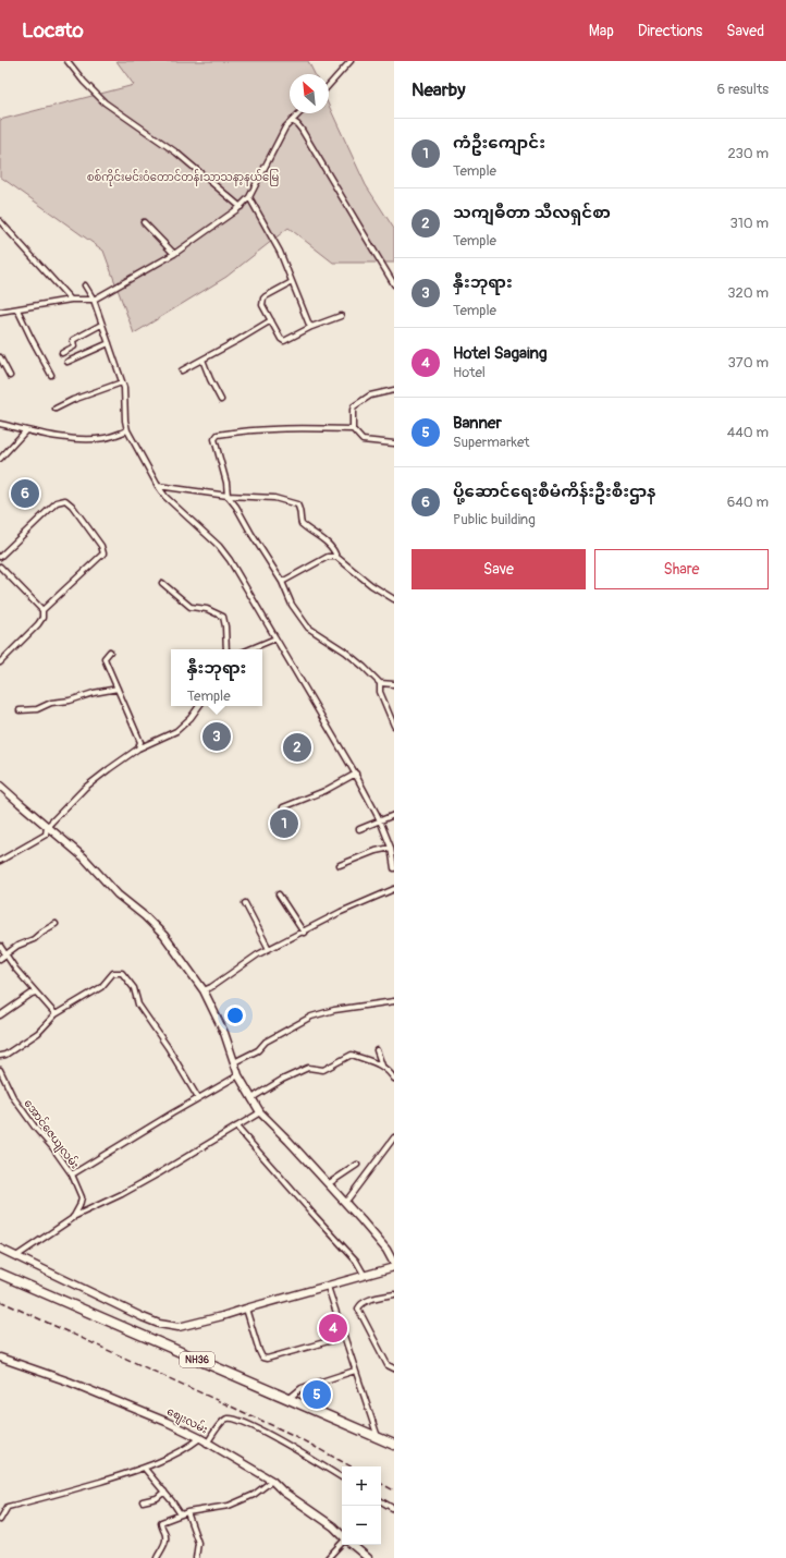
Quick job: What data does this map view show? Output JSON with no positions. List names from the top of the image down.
{
  "streets": {
    "highway": ["NH36"],
    "street": ["အောင်ဇေယျလမ်း", "စျေးလမ်း"]
  },
  "parks": ["စစ်ကိုင်းမင်းဝံတောင်တန်းသာသနာ့နယ်မြေ"],
  "north": "top left",
  "page": {
    "header": "Locato",
    "nav": ["Map", "Directions", "Saved"],
    "heading": ["Nearby", "6 results"],
    "list": [
      {
        "mark": "1",
        "name": "ကံဦးကျောင်း",
        "note": "Temple",
        "value": "230 m"
      },
      {
        "mark": "2",
        "name": "သကျဓီတာ သီလရှင်စာ",
        "note": "Temple",
        "value": "310 m"
      },
      {
        "mark": "3",
        "name": "နှီးဘုရား",
        "note": "Temple",
        "value": "320 m"
      },
      {
        "mark": "4",
        "name": "Hotel Sagaing",
        "note": "Hotel",
        "value": "370 m"
      },
      {
        "mark": "5",
        "name": "Banner",
        "note": "Supermarket",
        "value": "440 m"
      },
      {
        "mark": "6",
        "name": "ပို့ဆောင်ရေးစီမံကိန်းဦးစီးဌာန",
        "note": "Public building",
        "value": "640 m"
      }
    ],
    "pins": [
      "6",
      "3",
      "2",
      "1",
      "4",
      "5"
    ],
    "buttons": ["Save", "Share"],
    "popup": ["နှီးဘုရား", "Temple"],
    "map_buttons": ["+", "−"]
  }
}
